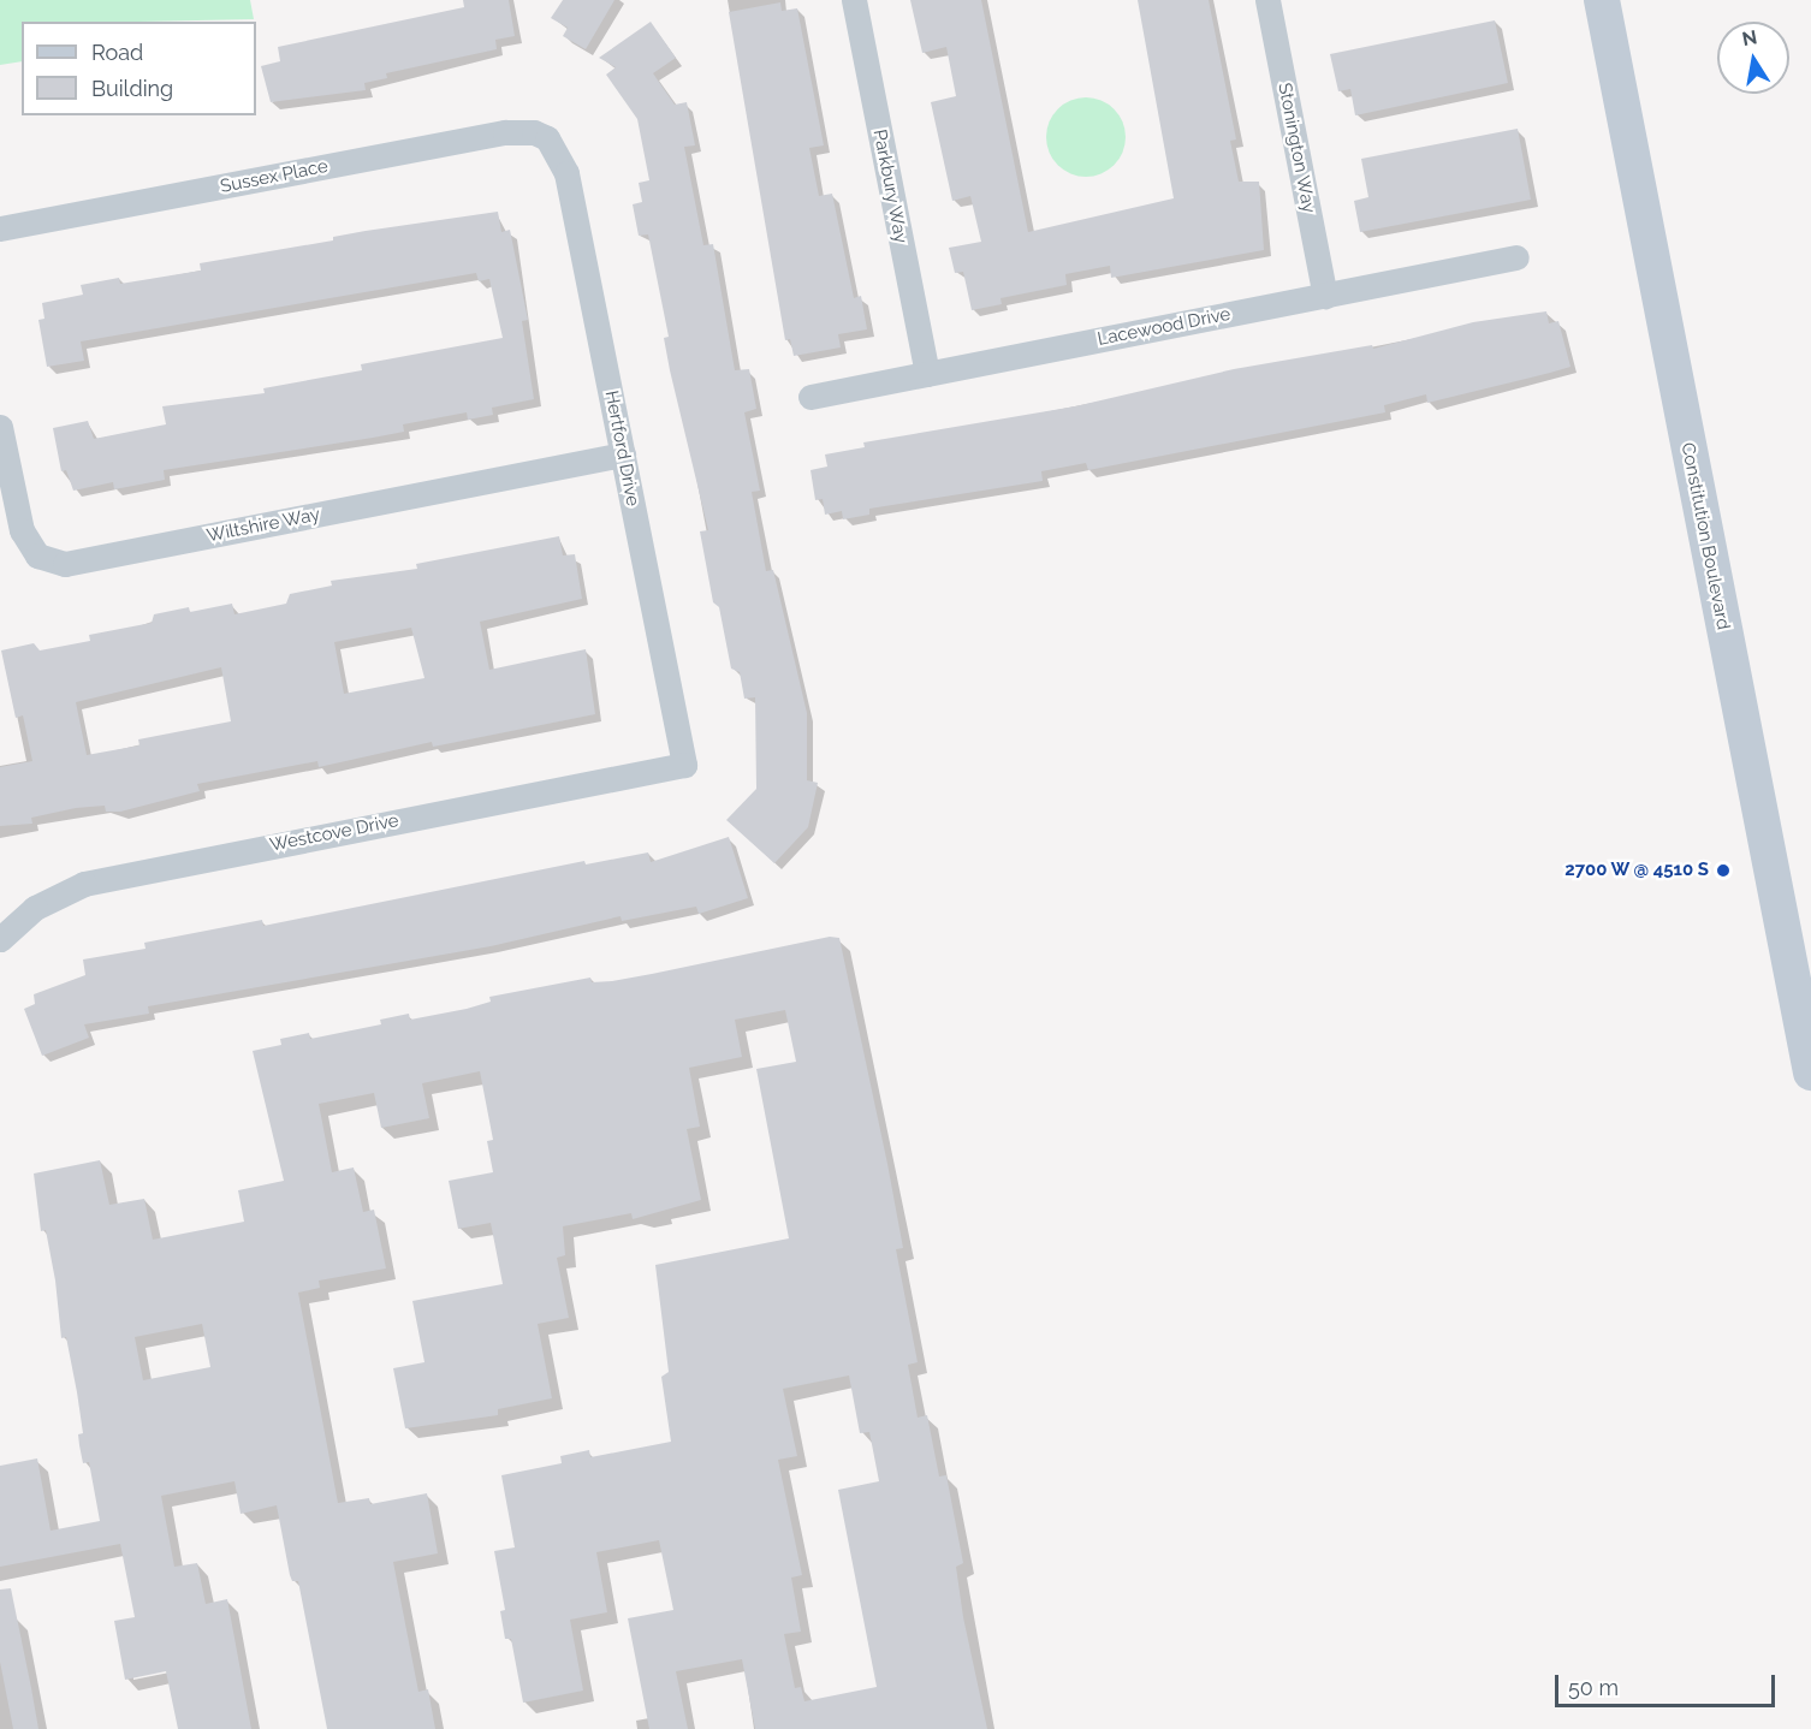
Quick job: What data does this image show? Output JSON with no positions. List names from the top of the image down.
{
  "streets": {
    "main road": ["Constitution Boulevard"],
    "street": [
      "Stonington Way",
      "Sussex Place",
      "Parkbury Way",
      "Lacewood Drive",
      "Hertford Drive",
      "Wiltshire Way",
      "Westcove Drive"
    ]
  },
  "crossings": [
    ["Stonington Way", "Lacewood Drive"],
    ["Sussex Place", "Hertford Drive"],
    ["Parkbury Way", "Lacewood Drive"],
    ["Hertford Drive", "Wiltshire Way"],
    ["Hertford Drive", "Westcove Drive"]
  ],
  "places": ["2700 W @ 4510 S"],
  "legend": ["Road", "Building"],
  "scale_bar": "50 m",
  "north": "top"
}
